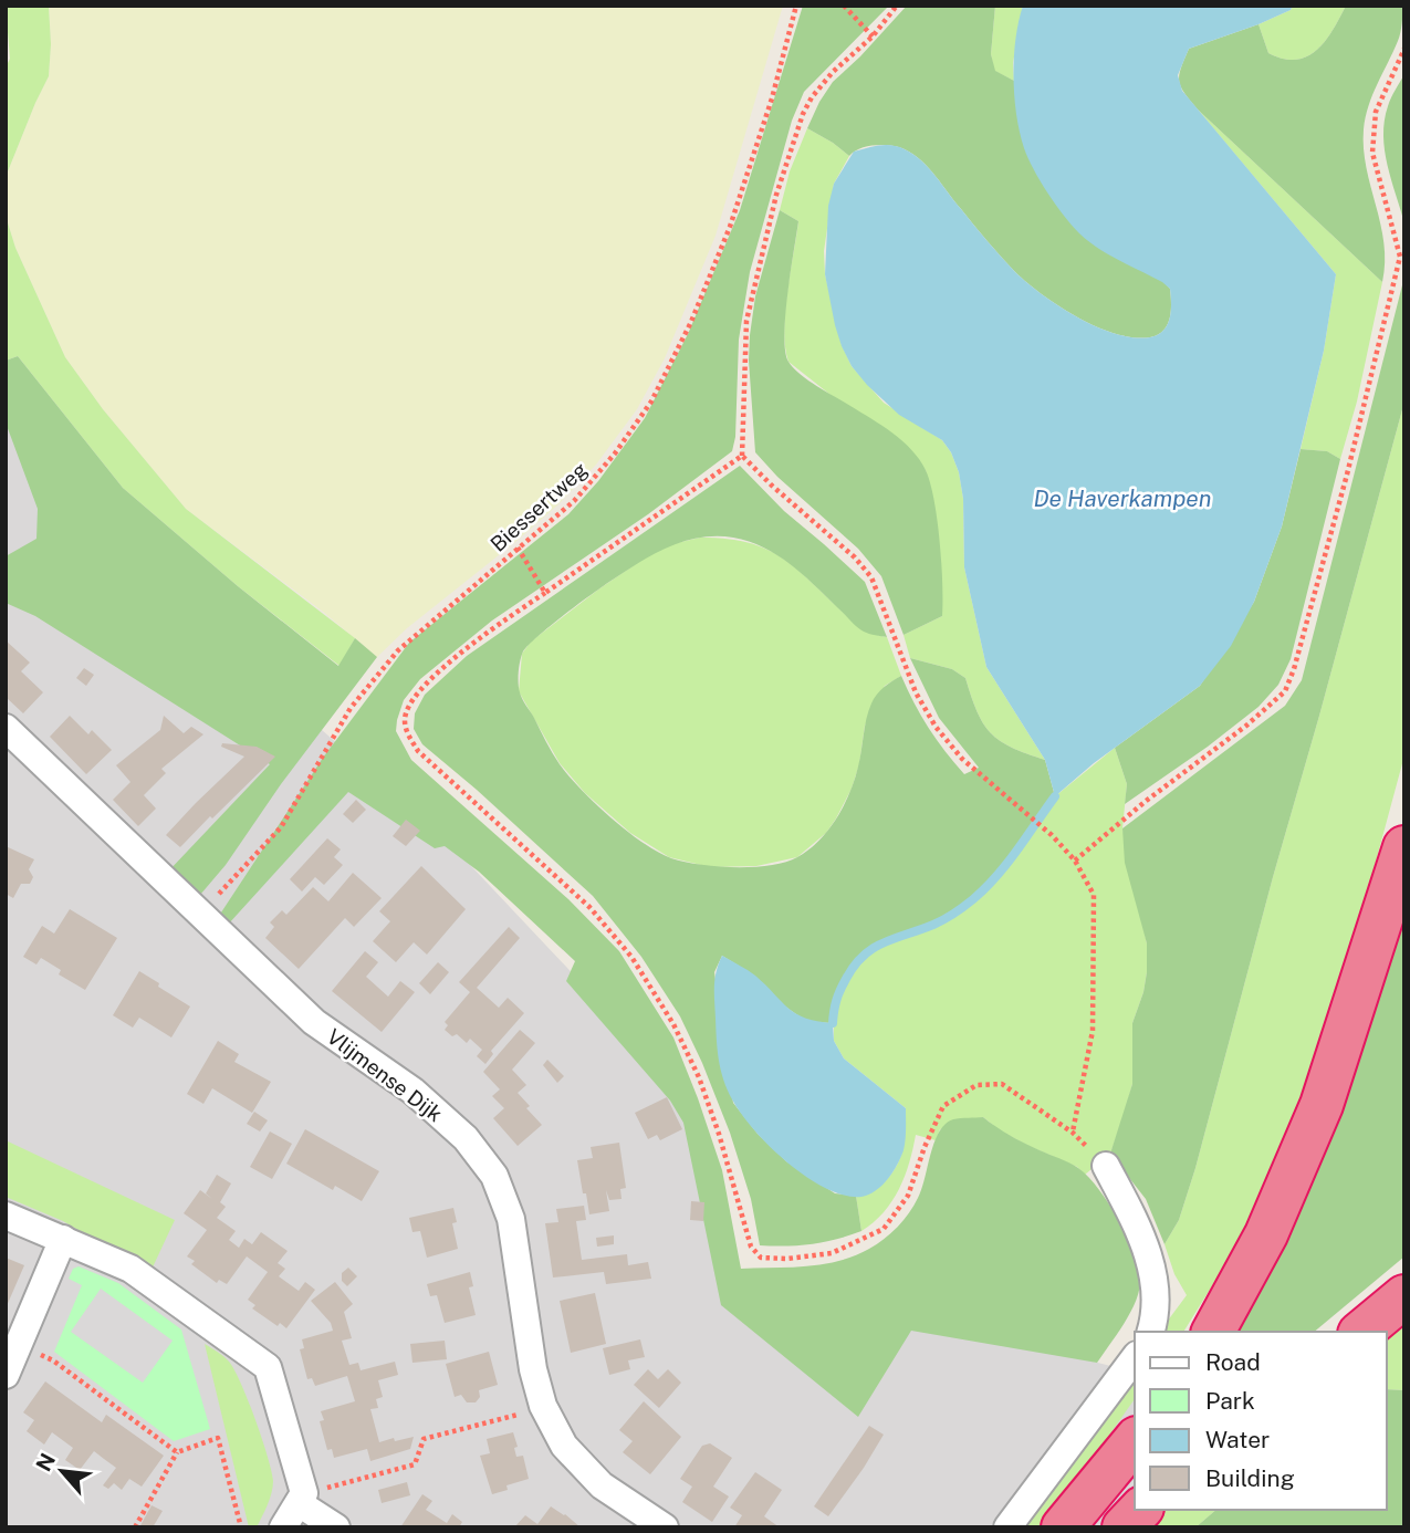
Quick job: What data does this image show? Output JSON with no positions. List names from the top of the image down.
{
  "streets": {
    "street": ["Vlijmense Dijk"],
    "path": ["Biessertweg"]
  },
  "crossings": [
    ["Biessertweg", "Vlijmense Dijk"]
  ],
  "water": ["De Haverkampen"],
  "legend": [
    "Road",
    "Park",
    "Water",
    "Building"
  ],
  "north": "top left"
}
